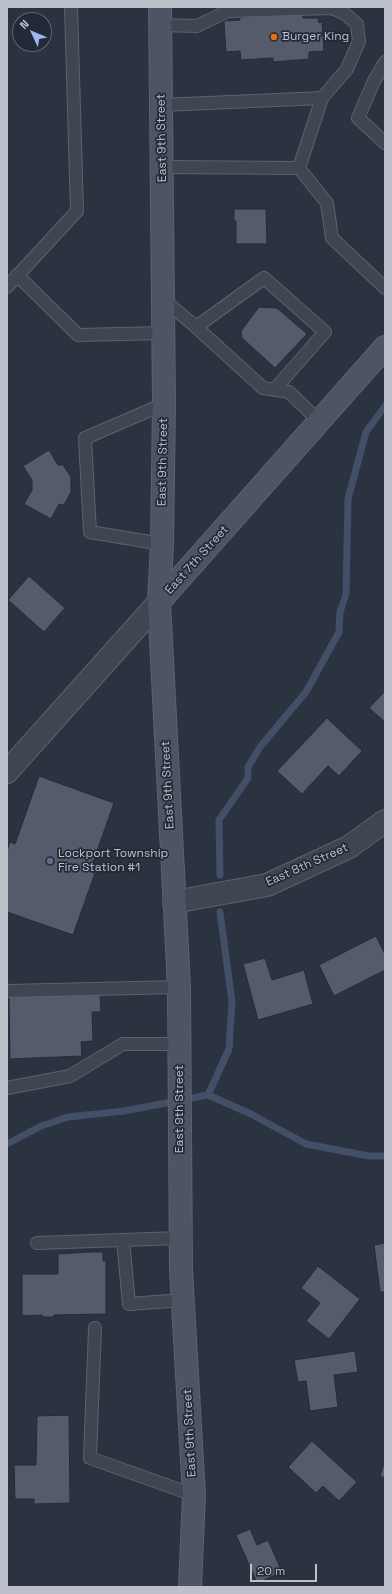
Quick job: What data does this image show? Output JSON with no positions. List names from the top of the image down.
{
  "streets": {
    "main road": ["East 9th Street", "East 7th Street"],
    "street": ["East 8th Street"]
  },
  "crossings": [
    ["East 9th Street", "East 7th Street"],
    ["East 9th Street", "East 8th Street"]
  ],
  "places": ["Burger King", "Lockport Township Fire Station #1"],
  "scale_bar": "20 m",
  "north": "top left"
}
